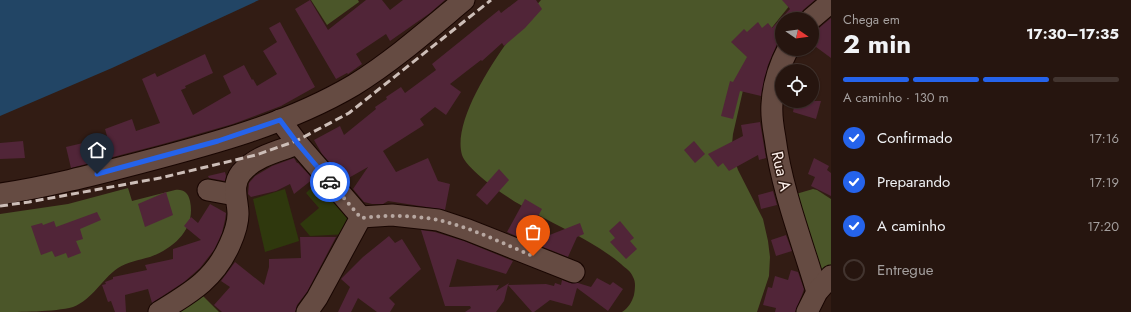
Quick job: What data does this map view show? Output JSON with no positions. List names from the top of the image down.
{
  "streets": {
    "street": ["Rua A"]
  },
  "north": "right",
  "page": {
    "heading": ["2 min", "Chega em", "17:30–17:35"],
    "bar": "A caminho · 130 m",
    "list": [
      ["Confirmado", "17:16"],
      ["Preparando", "17:19"],
      ["A caminho", "17:20"],
      "Entregue"
    ]
  }
}
